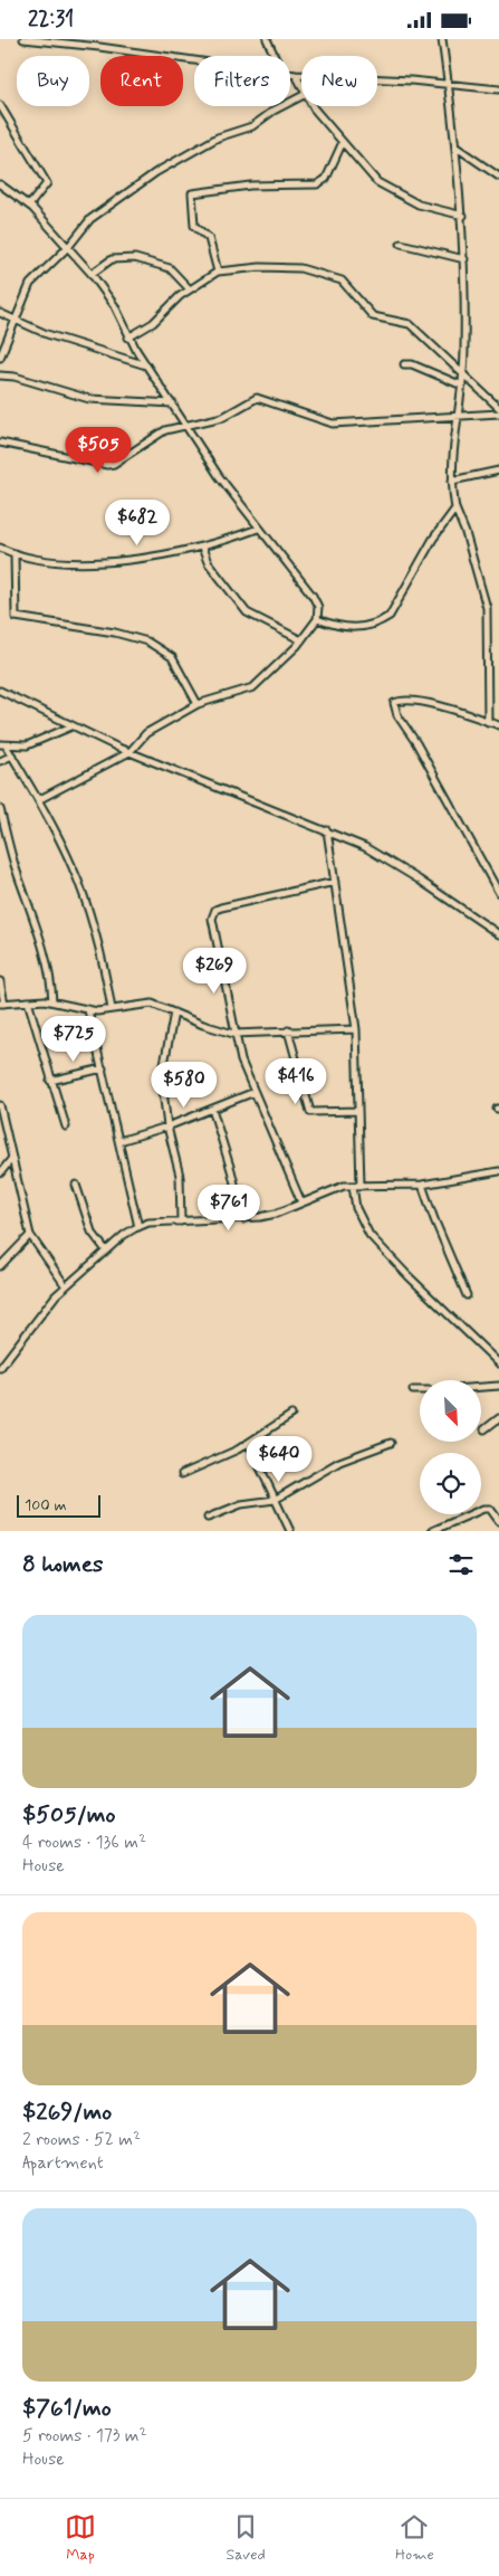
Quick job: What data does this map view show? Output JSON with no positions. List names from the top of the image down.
{
  "scale_bar": "100 m",
  "north": "bottom right",
  "page": {
    "status": "22:31",
    "chip": [
      "Buy",
      "Rent",
      "Filters",
      "New"
    ],
    "price": [
      "$505",
      "$682",
      "$269",
      "$725",
      "$416",
      "$580",
      "$761",
      "$640"
    ],
    "scale": "100 m",
    "heading": "8 homes",
    "list": [
      {
        "name": "$505/mo",
        "note": "4 rooms · 136 m² · House"
      },
      {
        "name": "$269/mo",
        "note": "2 rooms · 52 m² · Apartment"
      },
      {
        "name": "$761/mo",
        "note": "5 rooms · 173 m² · House"
      }
    ],
    "tabs": ["Map", "Saved", "Home"]
  }
}
